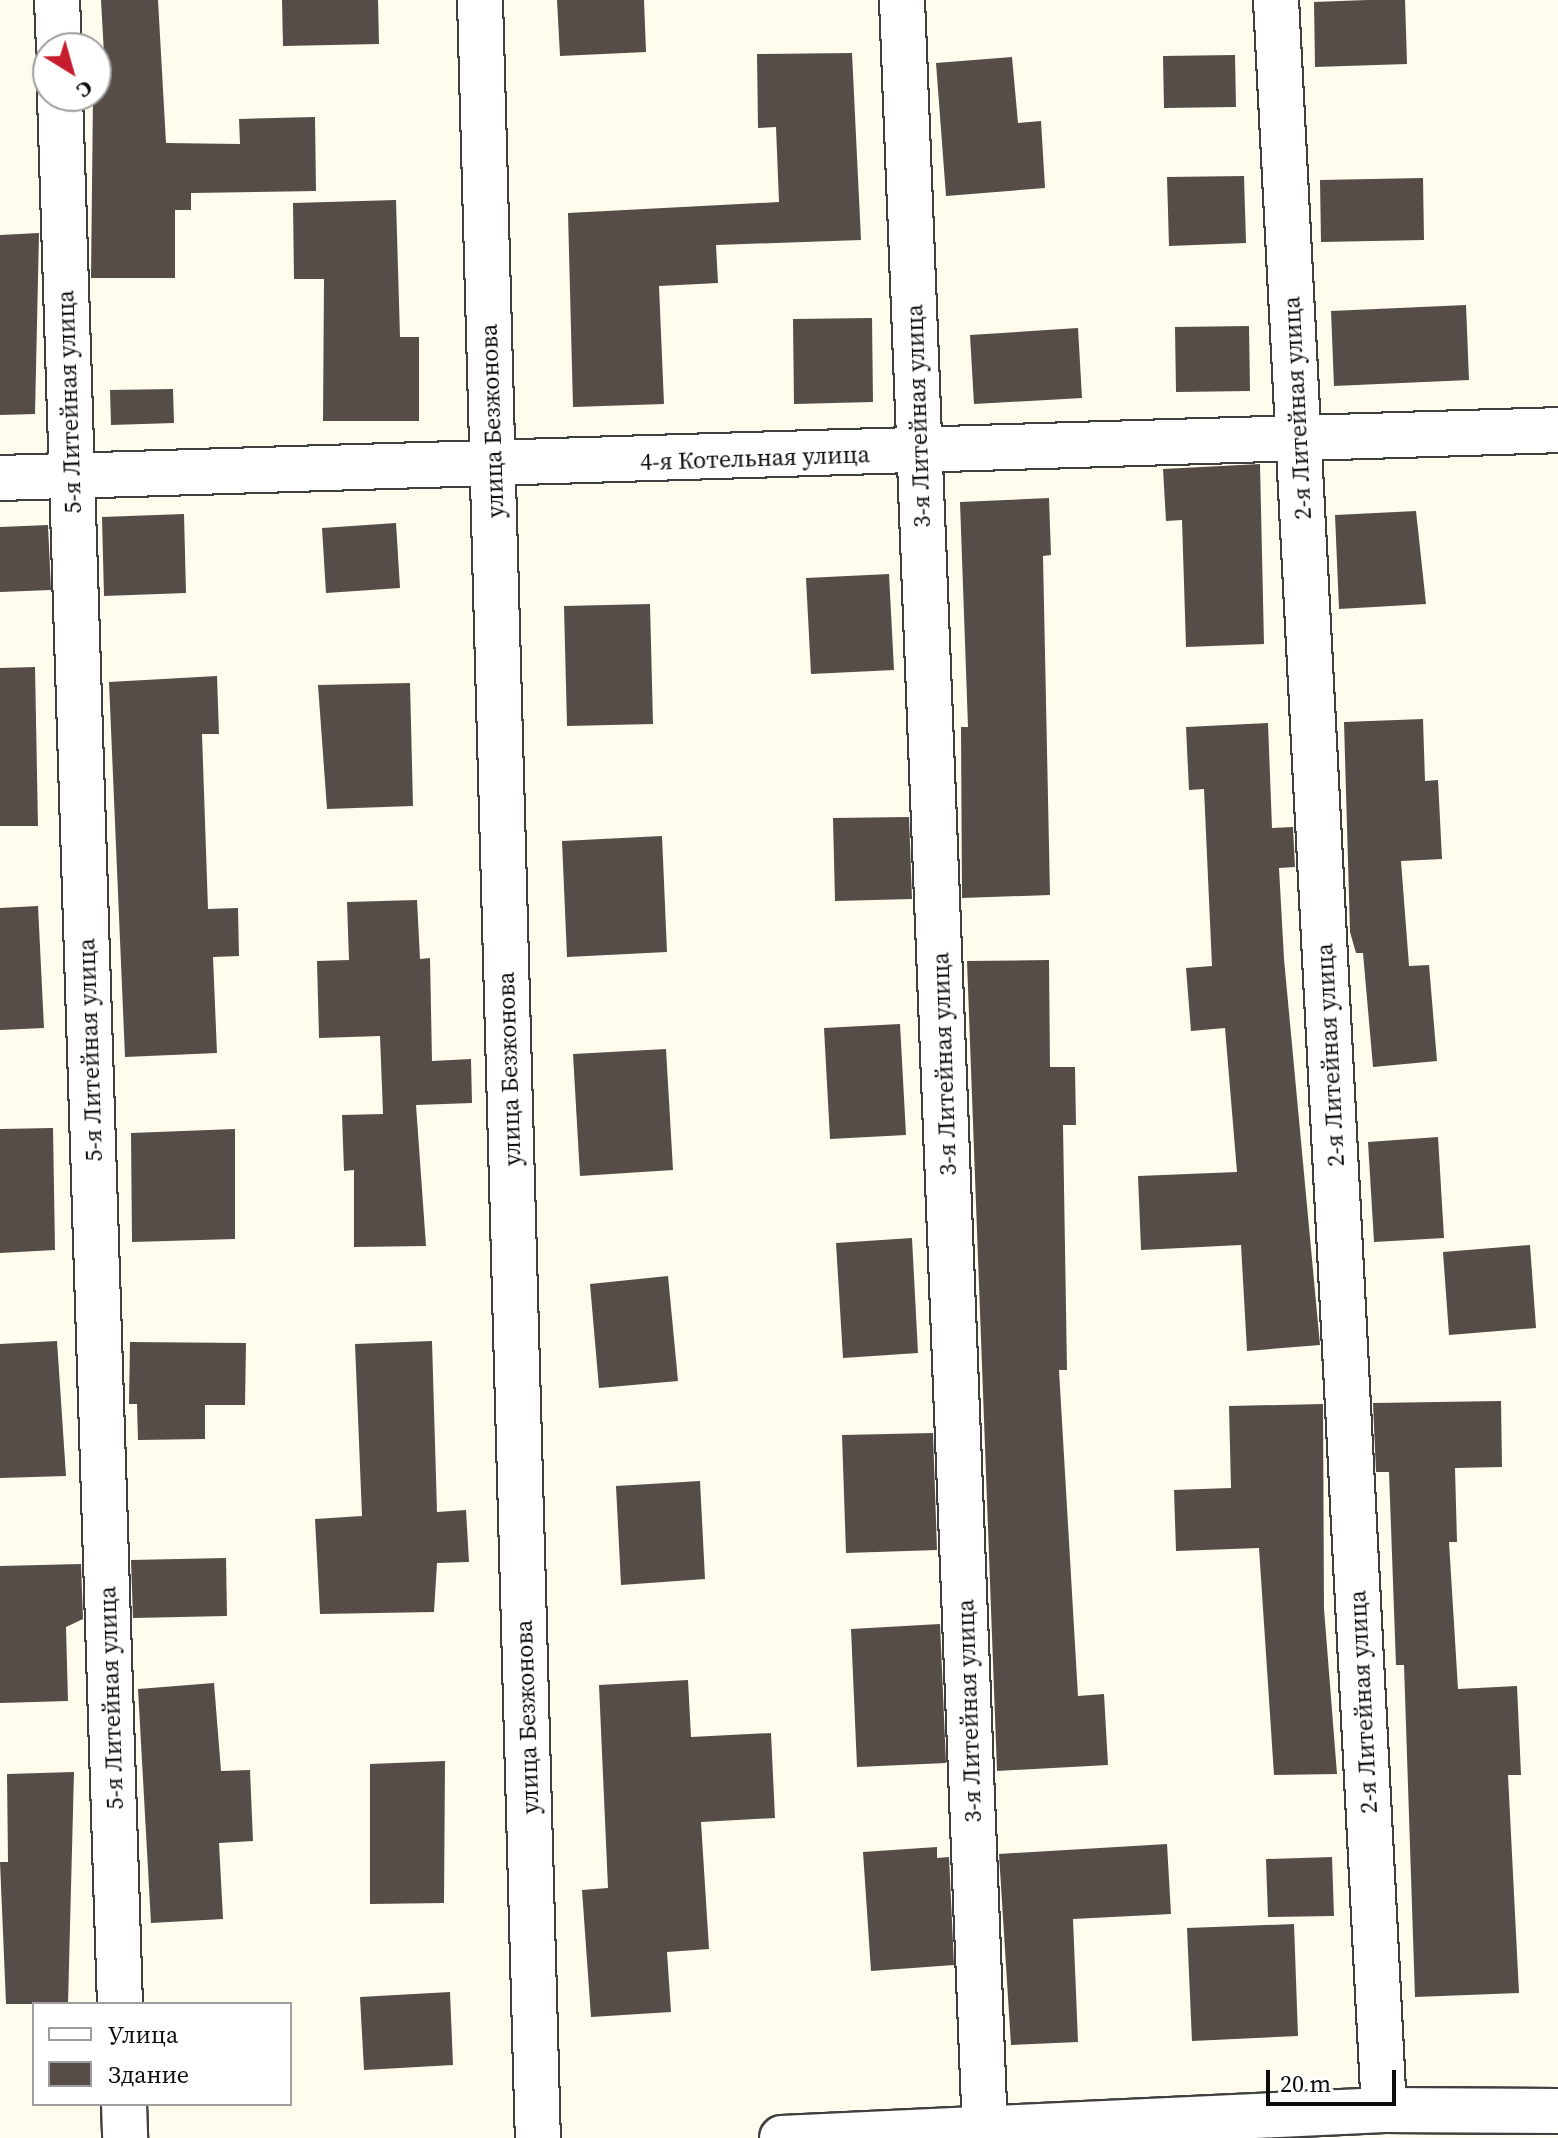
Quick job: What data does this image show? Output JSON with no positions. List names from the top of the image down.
{
  "streets": {
    "street": [
      "5-я Литейная улица",
      "2-я Литейная улица",
      "3-я Литейная улица",
      "улица Безжонова",
      "4-я Котельная улица"
    ]
  },
  "crossings": [
    ["5-я Литейная улица", "4-я Котельная улица"],
    ["2-я Литейная улица", "4-я Котельная улица"],
    ["3-я Литейная улица", "4-я Котельная улица"],
    ["улица Безжонова", "4-я Котельная улица"]
  ],
  "legend": ["Улица", "Здание"],
  "scale_bar": "20 m",
  "north": "bottom right"
}
